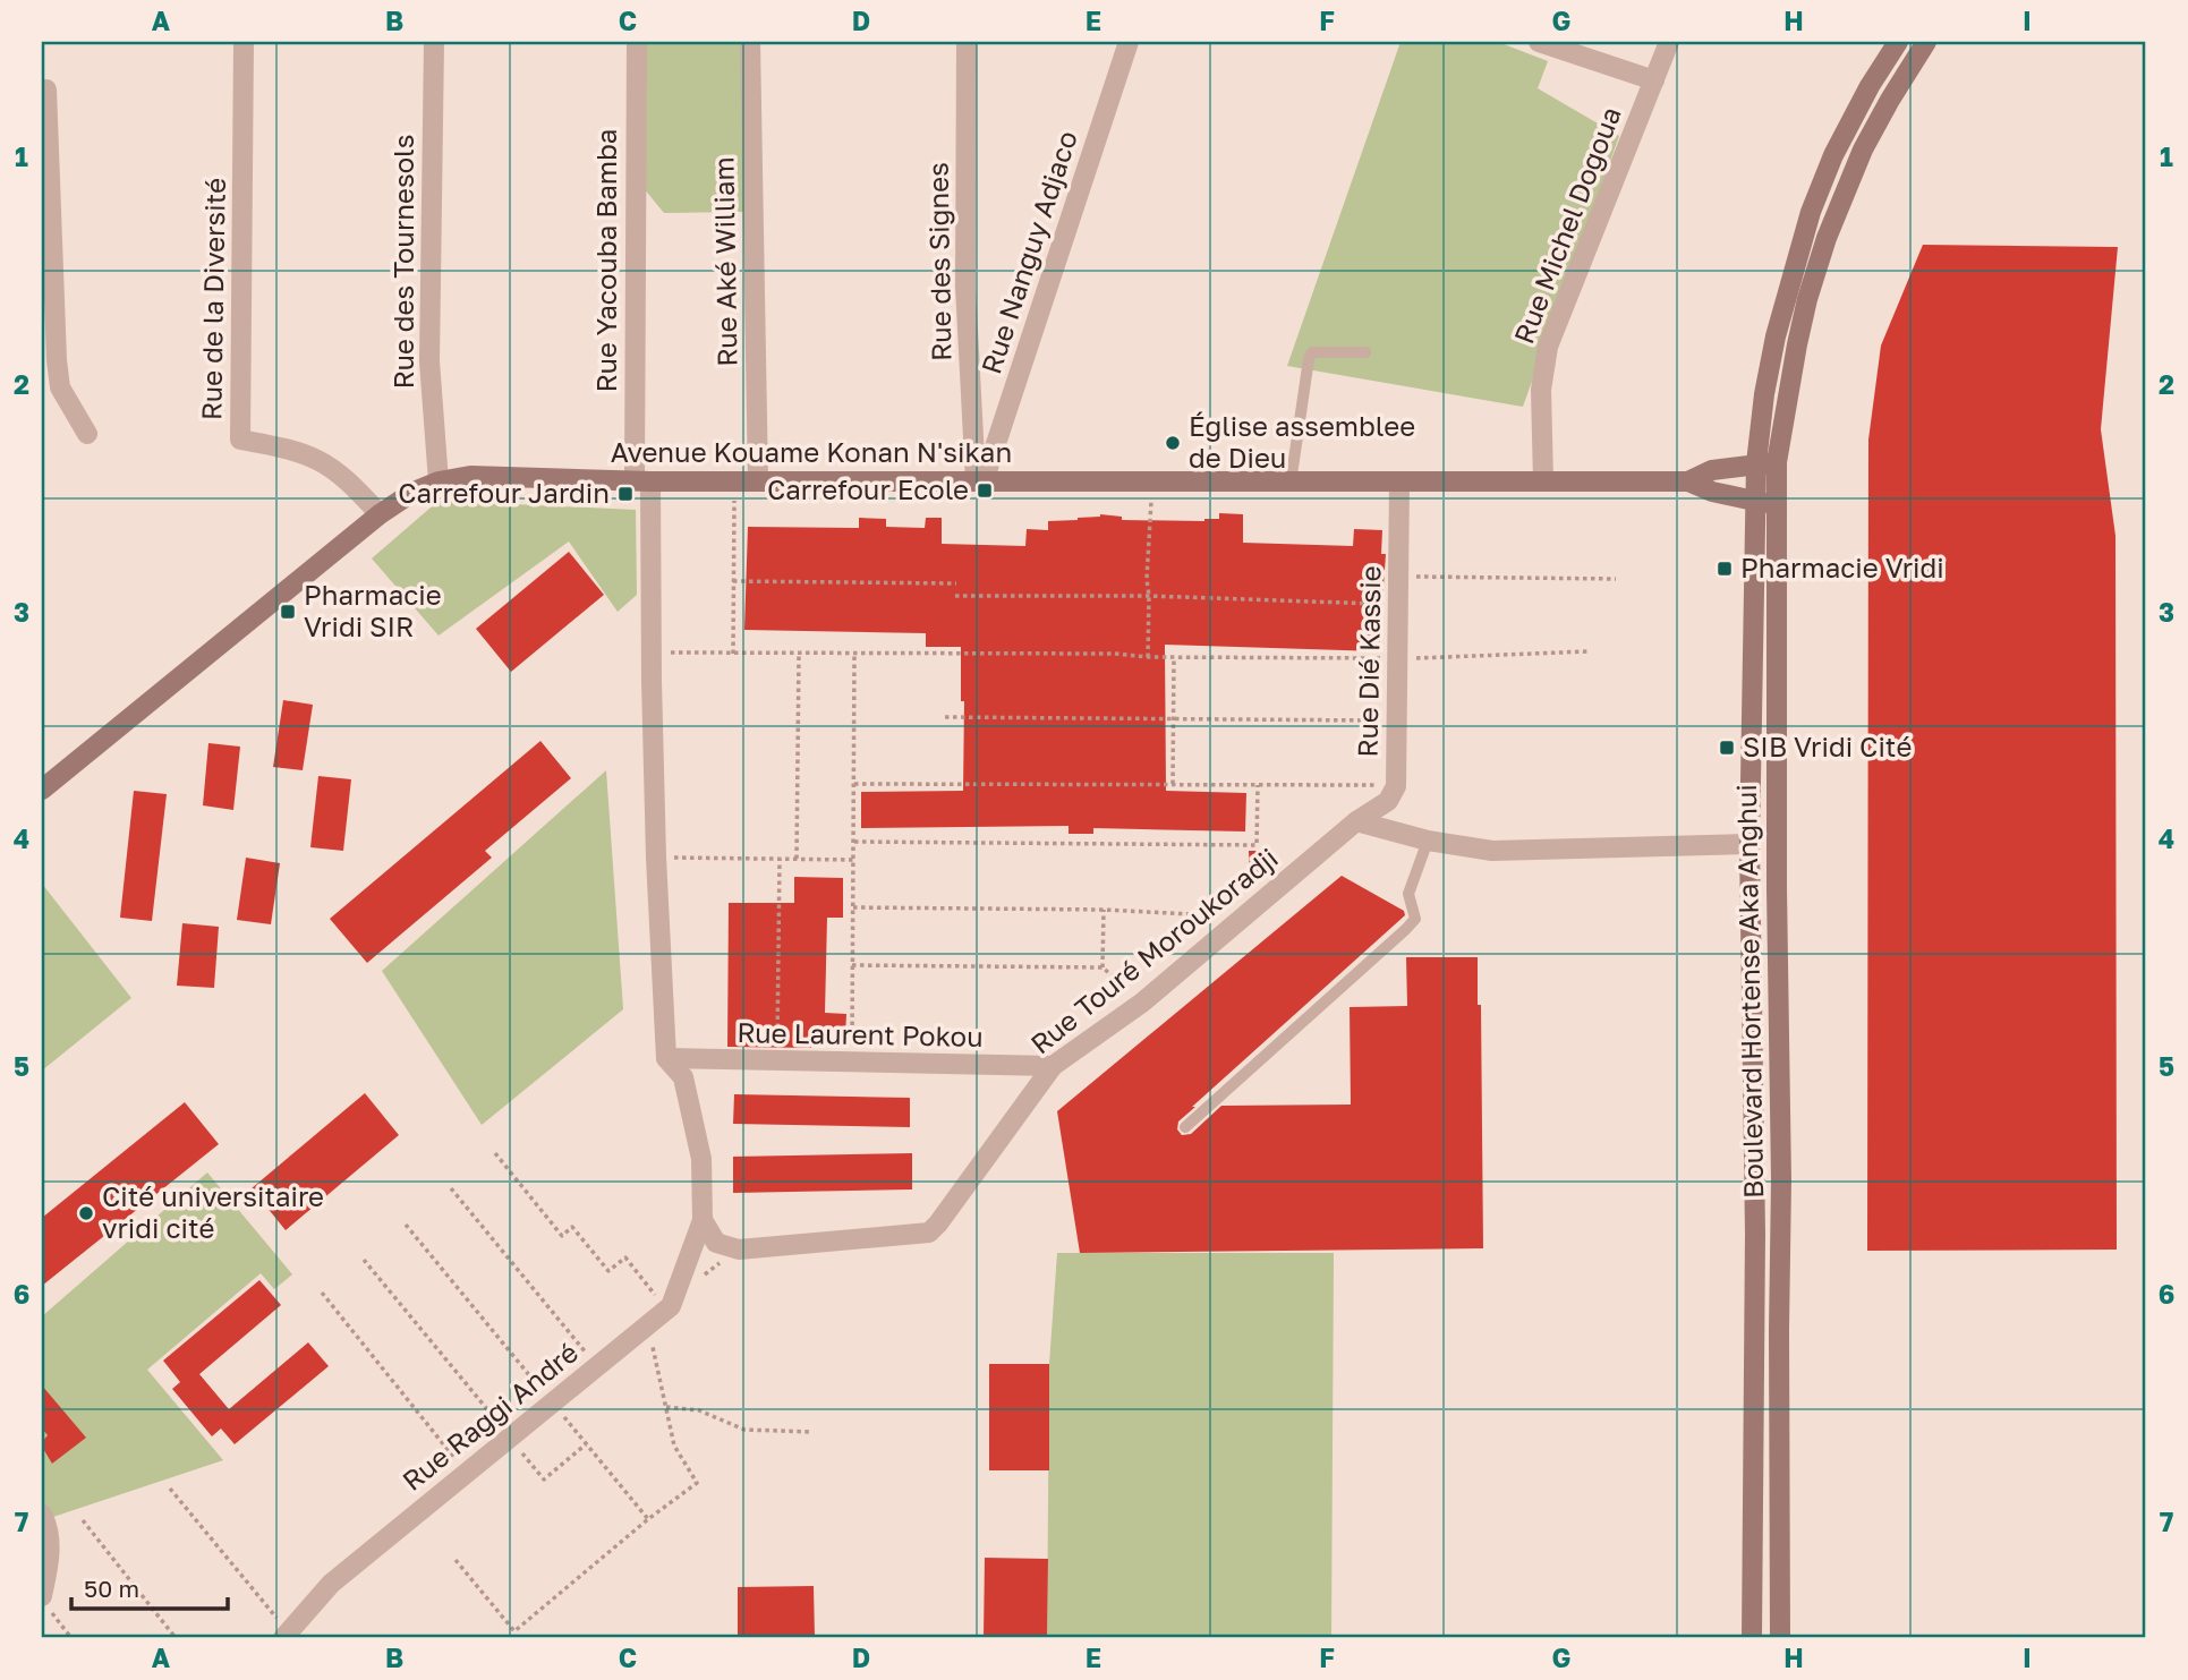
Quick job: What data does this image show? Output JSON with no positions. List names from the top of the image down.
{
  "streets": {
    "main road": ["Avenue Kouame Konan N'sikan", "Boulevard Hortense Aka Anghui"],
    "street": [
      "Rue Michel Dogoua",
      "Rue Nanguy Adjaco",
      "Rue Yacouba Bamba",
      "Rue des Tournesols",
      "Rue Aké William",
      "Rue des Signes",
      "Rue de la Diversité",
      "Rue Dié Kassie",
      "Rue Touré Moroukoradji",
      "Rue Laurent Pokou",
      "Rue Raggi André"
    ]
  },
  "crossings": [
    ["Rue Michel Dogoua", "Avenue Kouame Konan N'sikan"],
    ["Rue Nanguy Adjaco", "Rue des Signes"],
    ["Rue Nanguy Adjaco", "Avenue Kouame Konan N'sikan"],
    ["Rue Yacouba Bamba", "Avenue Kouame Konan N'sikan"],
    ["Rue des Tournesols", "Avenue Kouame Konan N'sikan"],
    ["Rue Aké William", "Avenue Kouame Konan N'sikan"],
    ["Rue des Signes", "Avenue Kouame Konan N'sikan"],
    ["Rue de la Diversité", "Avenue Kouame Konan N'sikan"],
    ["Avenue Kouame Konan N'sikan", "Rue Dié Kassie"],
    ["Avenue Kouame Konan N'sikan", "Boulevard Hortense Aka Anghui"],
    ["Rue Dié Kassie", "Rue Touré Moroukoradji"],
    ["Rue Touré Moroukoradji", "Rue Laurent Pokou"],
    ["Rue Touré Moroukoradji", "Rue Raggi André"]
  ],
  "places": {
    "other": ["Église assemblee de Dieu", "Cité universitaire vridi cité"],
    "transit": [
      "Carrefour Ecole",
      "Carrefour Jardin",
      "Pharmacie Vridi",
      "Pharmacie Vridi SIR",
      "SIB Vridi Cité"
    ]
  },
  "scale_bar": "50 m",
  "grid": {
    "columns": [
      "A",
      "B",
      "C",
      "D",
      "E",
      "F",
      "G",
      "H",
      "I"
    ],
    "rows": [
      "1",
      "2",
      "3",
      "4",
      "5",
      "6",
      "7"
    ]
  }
}
